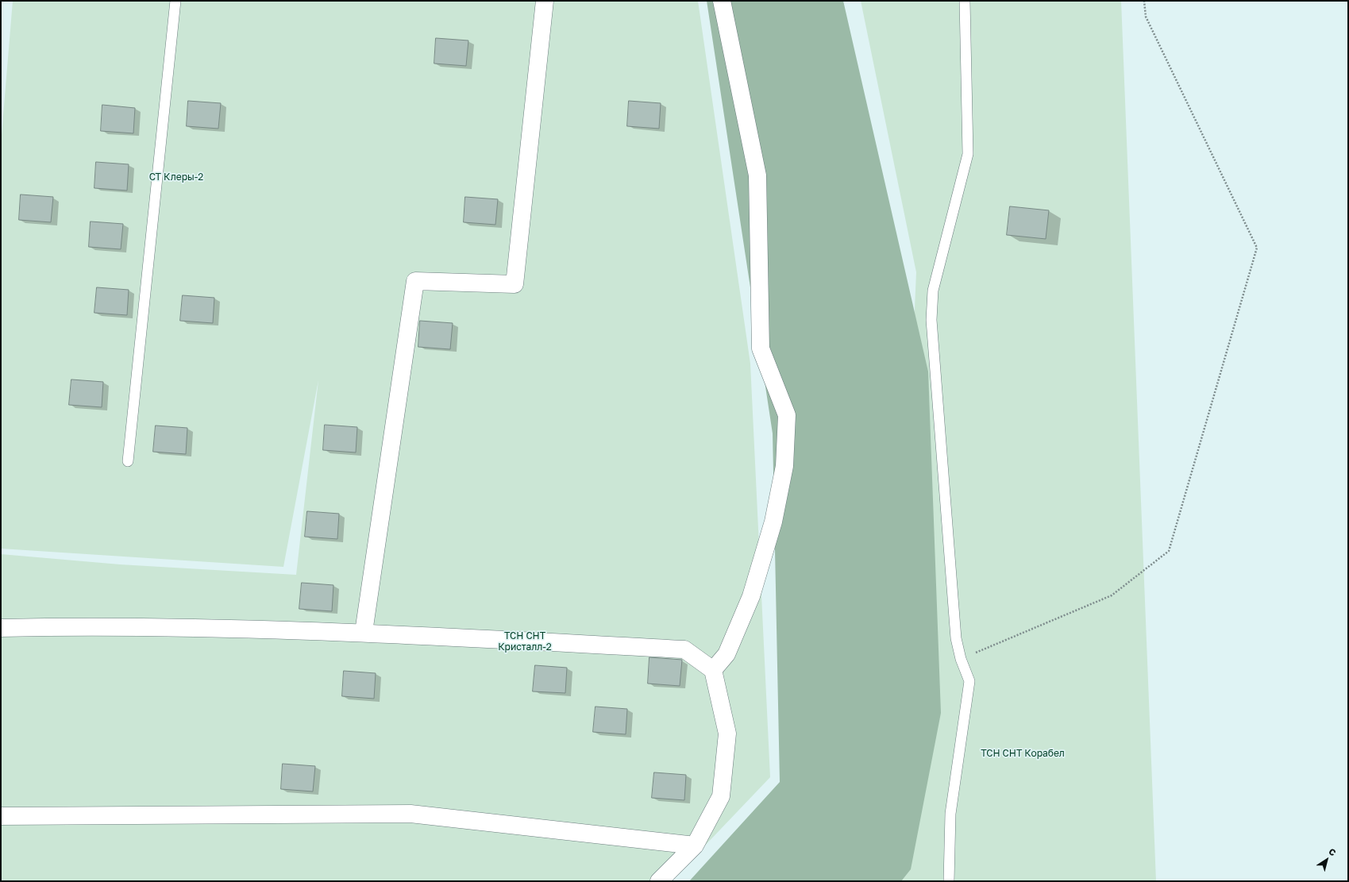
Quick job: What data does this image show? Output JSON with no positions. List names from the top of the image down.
{
  "parks": ["СТ Клеры-2", "ТСН СНТ Кристалл-2", "ТСН СНТ Корабел"],
  "north": "top right"
}
